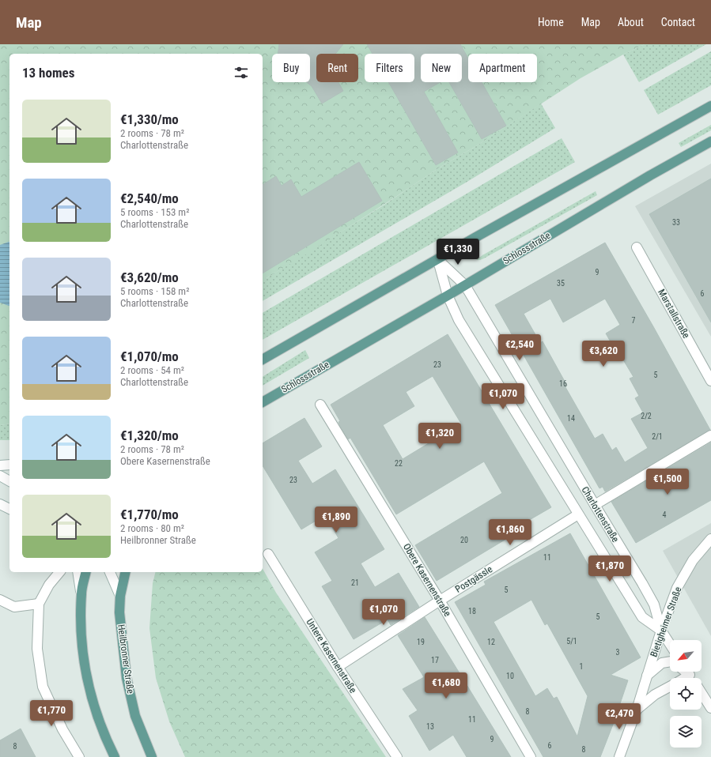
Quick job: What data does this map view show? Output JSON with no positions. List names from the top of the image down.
{
  "streets": {
    "main road": ["Schlossstraße", "Heilbronner Straße"],
    "street": [
      "Marstallstraße",
      "Charlottenstraße",
      "Postgässle",
      "Obere Kasernenstraße",
      "Bietigheimer Straße",
      "Untere Kasernenstraße"
    ]
  },
  "crossings": [
    ["Schlossstraße", "Charlottenstraße"],
    ["Charlottenstraße", "Postgässle"],
    ["Charlottenstraße", "Bietigheimer Straße"],
    ["Postgässle", "Obere Kasernenstraße"],
    ["Postgässle", "Untere Kasernenstraße"]
  ],
  "house_numbers": [
    "33",
    "9",
    "35",
    "6",
    "7",
    "23",
    "5",
    "16",
    "2/2",
    "14",
    "2/1",
    "22",
    "23",
    "4",
    "20",
    "11",
    "21",
    "5",
    "18",
    "5",
    "5/1",
    "19",
    "12",
    "3",
    "17",
    "1",
    "10",
    "8",
    "11",
    "13",
    "9",
    "6",
    "8",
    "8"
  ],
  "north": "bottom left",
  "page": {
    "header": "Map",
    "nav": [
      "Home",
      "Map",
      "About",
      "Contact"
    ],
    "chip": [
      "Buy",
      "Rent",
      "Filters",
      "New",
      "Apartment"
    ],
    "heading": "13 homes",
    "list": [
      {
        "name": "€1,330/mo",
        "note": "2 rooms · 78 m² · Charlottenstraße"
      },
      {
        "name": "€2,540/mo",
        "note": "5 rooms · 153 m² · Charlottenstraße"
      },
      {
        "name": "€3,620/mo",
        "note": "5 rooms · 158 m² · Charlottenstraße"
      },
      {
        "name": "€1,070/mo",
        "note": "2 rooms · 54 m² · Charlottenstraße"
      },
      {
        "name": "€1,320/mo",
        "note": "2 rooms · 78 m² · Obere Kasernenstraße"
      },
      {
        "name": "€1,770/mo",
        "note": "2 rooms · 80 m² · Heilbronner Straße"
      }
    ],
    "price": [
      "€1,330",
      "€2,540",
      "€3,620",
      "€1,070",
      "€1,320",
      "€1,500",
      "€1,890",
      "€1,860",
      "€1,870",
      "€1,070",
      "€1,680",
      "€1,770",
      "€2,470"
    ]
  }
}
